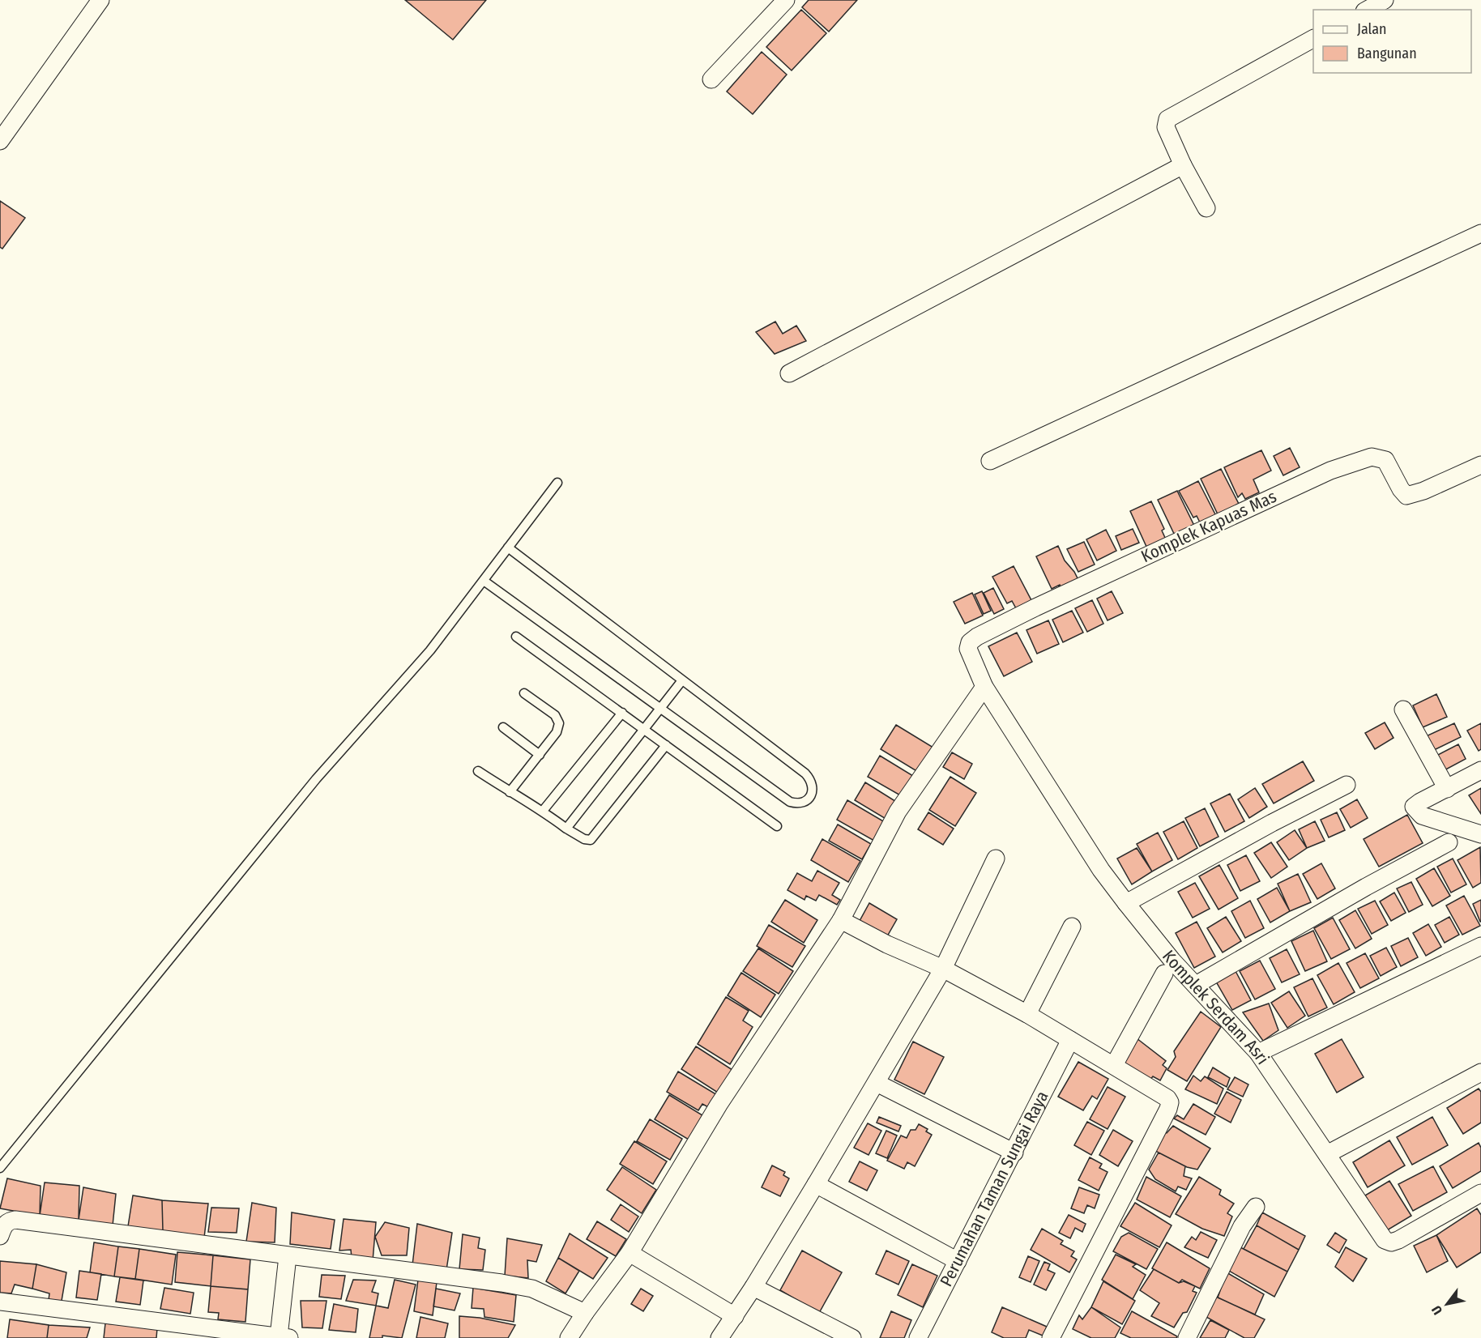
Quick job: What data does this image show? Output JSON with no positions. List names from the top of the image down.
{
  "streets": {
    "street": ["Komplek Kapuas Mas", "Komplek Serdam Asri", "Perumahan Taman Sungai Raya"]
  },
  "crossings": [
    ["Komplek Kapuas Mas", "Komplek Serdam Asri"]
  ],
  "legend": ["Jalan", "Bangunan"],
  "north": "bottom left"
}
